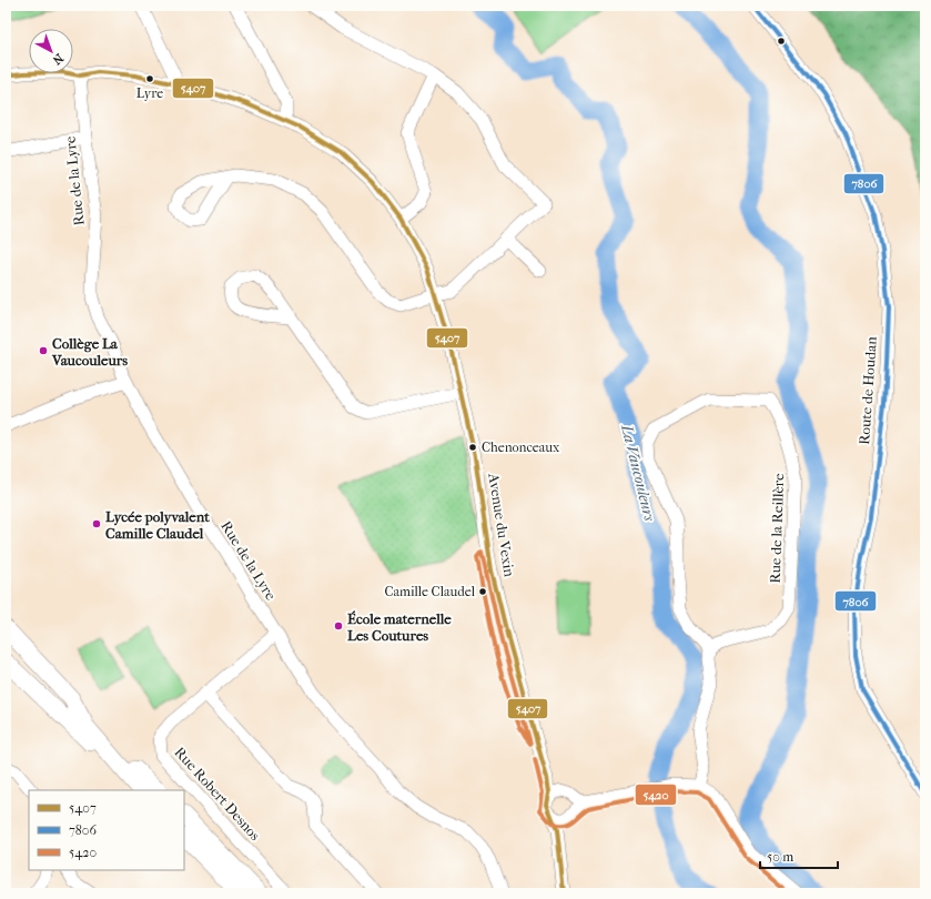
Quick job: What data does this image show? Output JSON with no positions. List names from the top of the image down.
{
  "streets": {
    "street": [
      "Rue de la Lyre",
      "Route de Houdan",
      "Avenue du Vexin",
      "Rue de la Reillère",
      "Rue Robert Desnos"
    ]
  },
  "crossings": [
    ["Rue de la Lyre", "Avenue du Vexin"],
    ["Rue de la Lyre", "Rue Robert Desnos"]
  ],
  "water": ["La Vaucouleurs"],
  "places": [
    "Lyre",
    "Collège La Vaucouleurs",
    "Chenonceaux",
    "Lycée polyvalent Camille Claudel",
    "Camille Claudel",
    "École maternelle Les Coutures"
  ],
  "lines": ["transit line 7806", "transit line 5407", "transit line 5420"],
  "legend": ["5407", "7806", "5420"],
  "scale_bar": "50 m",
  "north": "bottom right"
}
